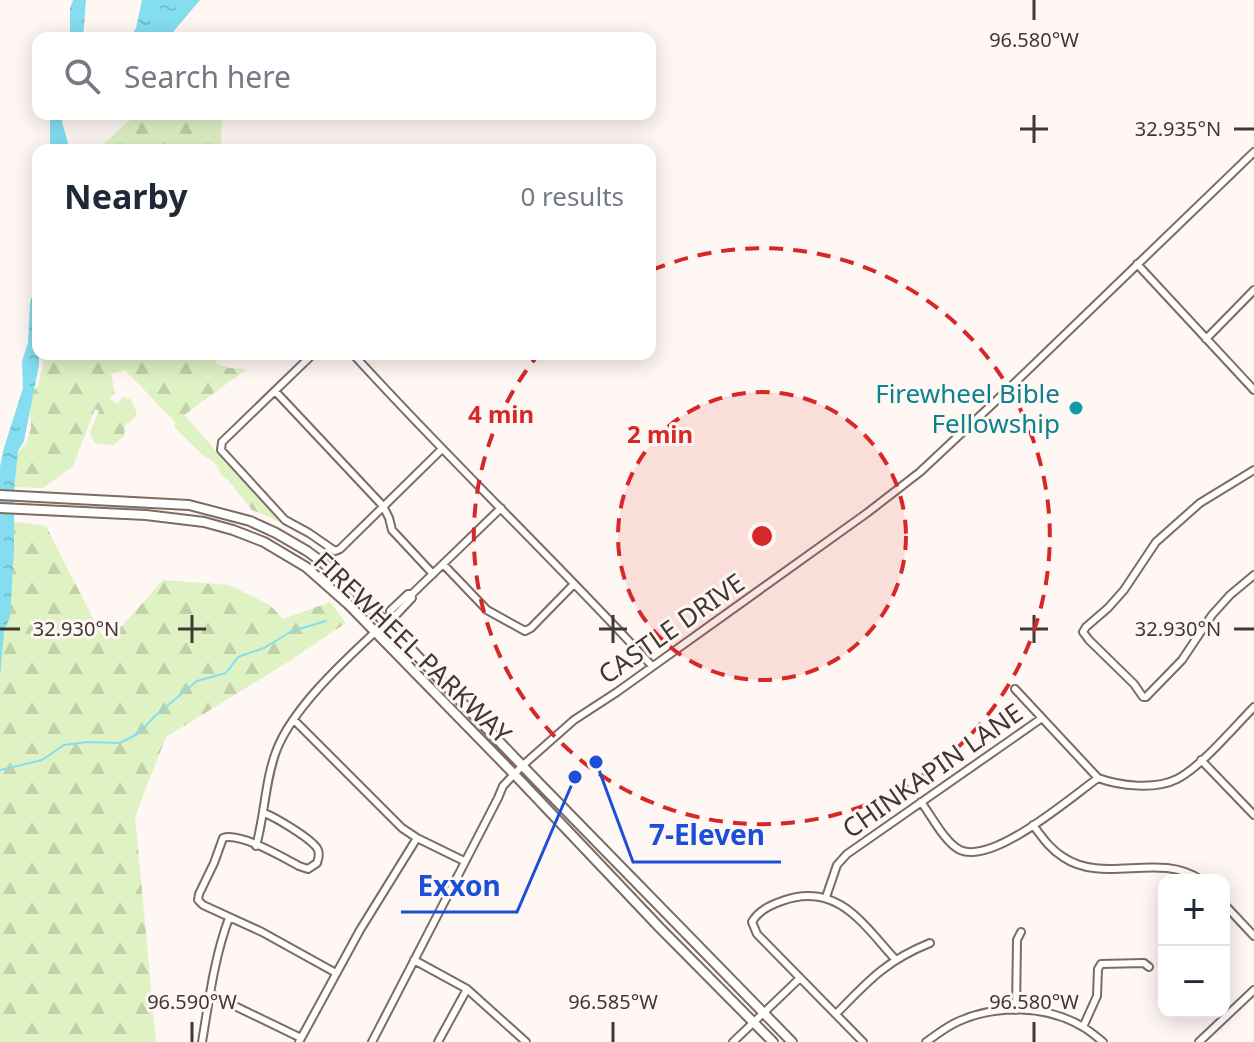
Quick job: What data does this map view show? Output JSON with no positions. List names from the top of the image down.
{
  "streets": {
    "main road": ["FIREWHEEL PARKWAY"],
    "street": ["CASTLE DRIVE", "CHINKAPIN LANE"]
  },
  "crossings": [
    ["CASTLE DRIVE", "FIREWHEEL PARKWAY"]
  ],
  "places": ["Firewheel Bible Fellowship", "7-Eleven", "Exxon"],
  "page": {
    "search": "Search here",
    "heading": ["Nearby", "0 results"],
    "map_buttons": ["+", "−"]
  },
  "coordinates": [
    "96.580°W",
    "32.935°N",
    "32.930°N",
    "96.590°W",
    "96.585°W"
  ],
  "rings": ["4 min", "2 min"]
}
